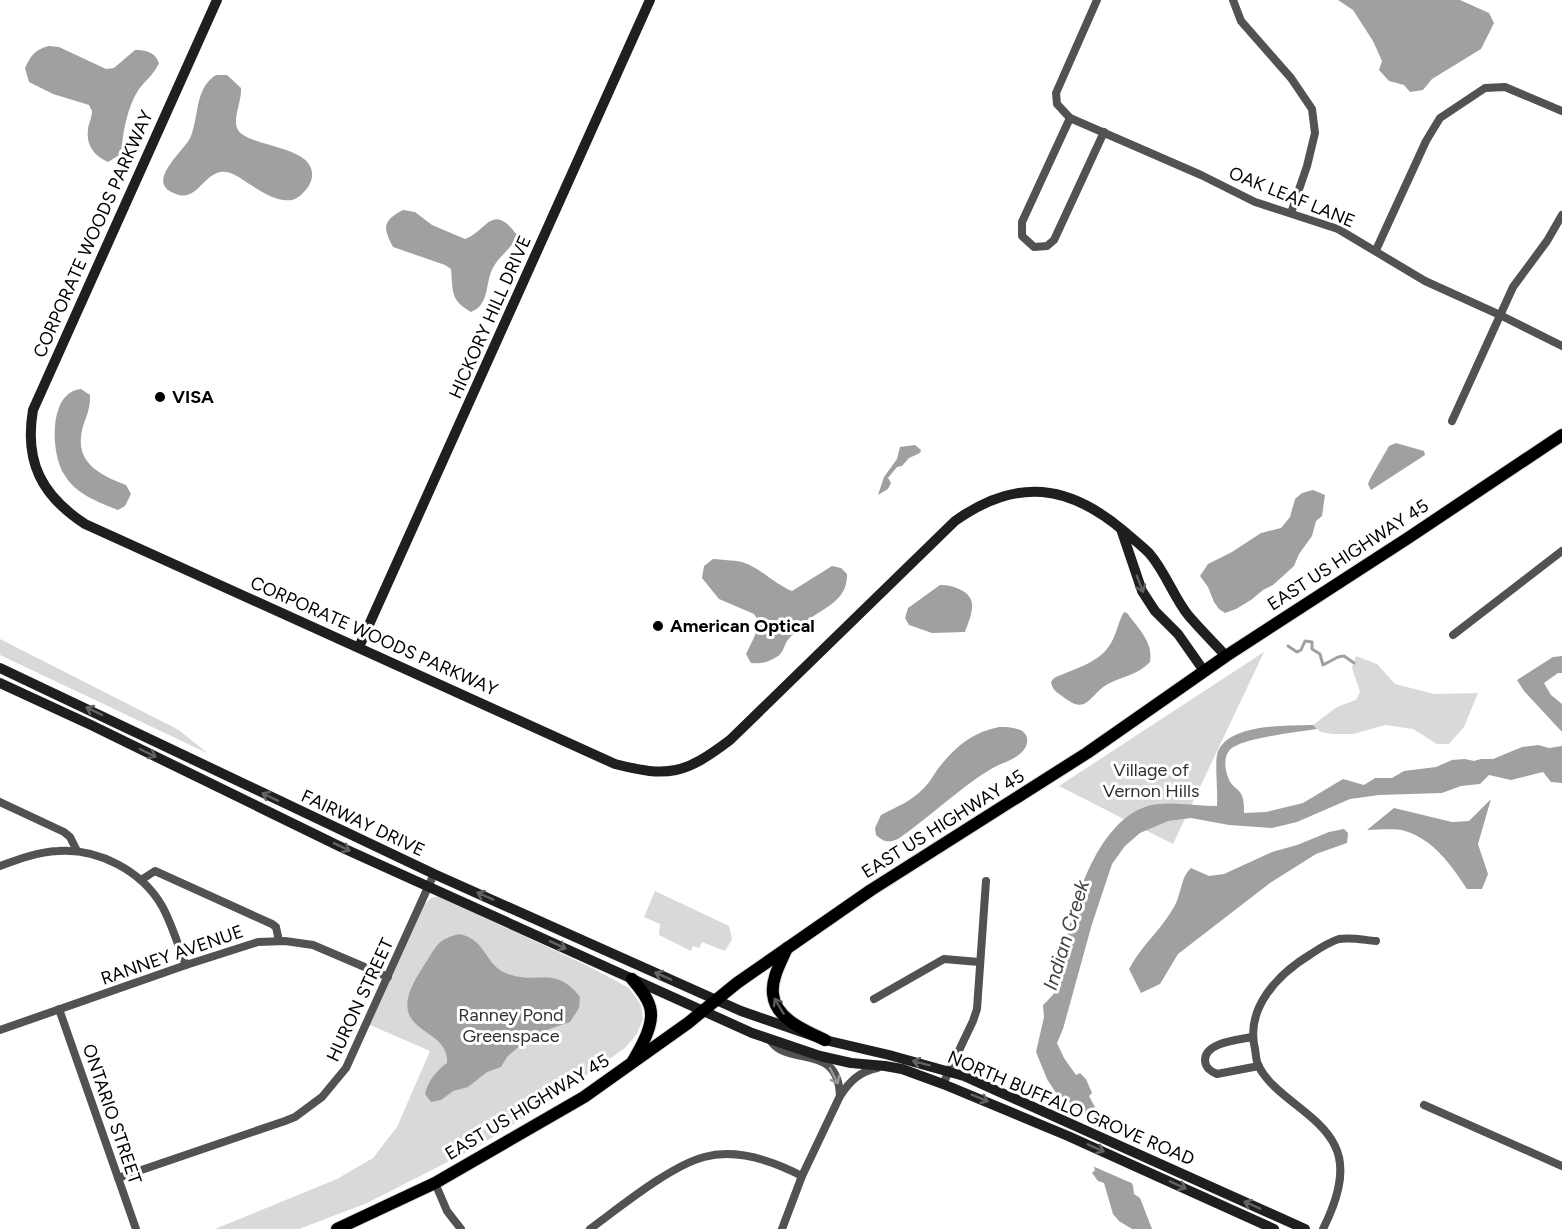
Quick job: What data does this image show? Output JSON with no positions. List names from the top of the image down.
{
  "streets": {
    "main road": ["EAST US HIGHWAY 45"],
    "street": [
      "OAK LEAF LANE",
      "CORPORATE WOODS PARKWAY",
      "HICKORY HILL DRIVE",
      "FAIRWAY DRIVE",
      "RANNEY AVENUE",
      "HURON STREET",
      "NORTH BUFFALO GROVE ROAD",
      "ONTARIO STREET"
    ]
  },
  "crossings": [
    ["CORPORATE WOODS PARKWAY", "HICKORY HILL DRIVE"],
    ["CORPORATE WOODS PARKWAY", "EAST US HIGHWAY 45"],
    ["EAST US HIGHWAY 45", "FAIRWAY DRIVE"],
    ["EAST US HIGHWAY 45", "NORTH BUFFALO GROVE ROAD"],
    ["FAIRWAY DRIVE", "HURON STREET"],
    ["FAIRWAY DRIVE", "NORTH BUFFALO GROVE ROAD"],
    ["RANNEY AVENUE", "HURON STREET"],
    ["RANNEY AVENUE", "ONTARIO STREET"],
    ["HURON STREET", "ONTARIO STREET"]
  ],
  "water": ["Indian Creek"],
  "parks": ["Village of Vernon Hills", "Ranney Pond Greenspace"],
  "places": ["VISA", "American Optical"]
}
